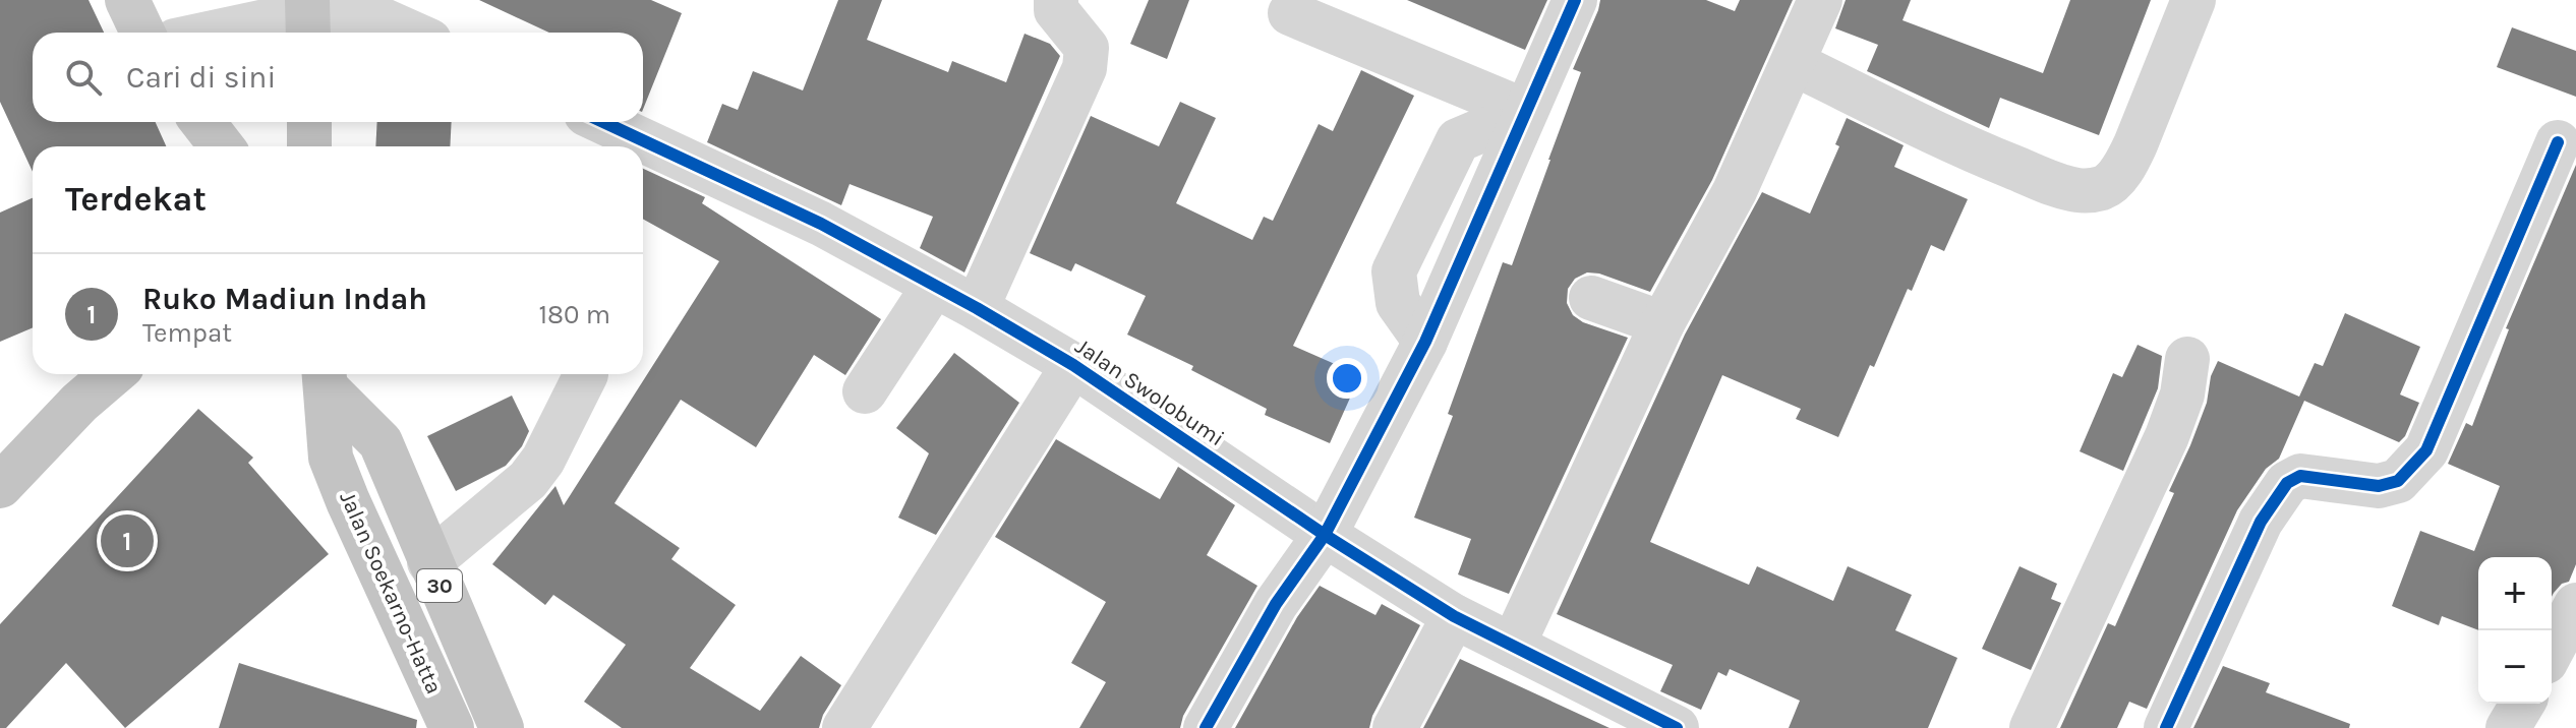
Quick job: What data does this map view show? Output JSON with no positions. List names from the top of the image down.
{
  "streets": {
    "highway": ["30", "Jalan Soekarno-Hatta"],
    "street": ["Jalan Swolobumi"]
  },
  "page": {
    "search": "Cari di sini",
    "heading": "Terdekat",
    "list": [
      {
        "mark": "1",
        "name": "Ruko Madiun Indah",
        "note": "Tempat",
        "value": "180 m"
      }
    ],
    "pins": "1",
    "map_buttons": ["+", "−"]
  }
}
